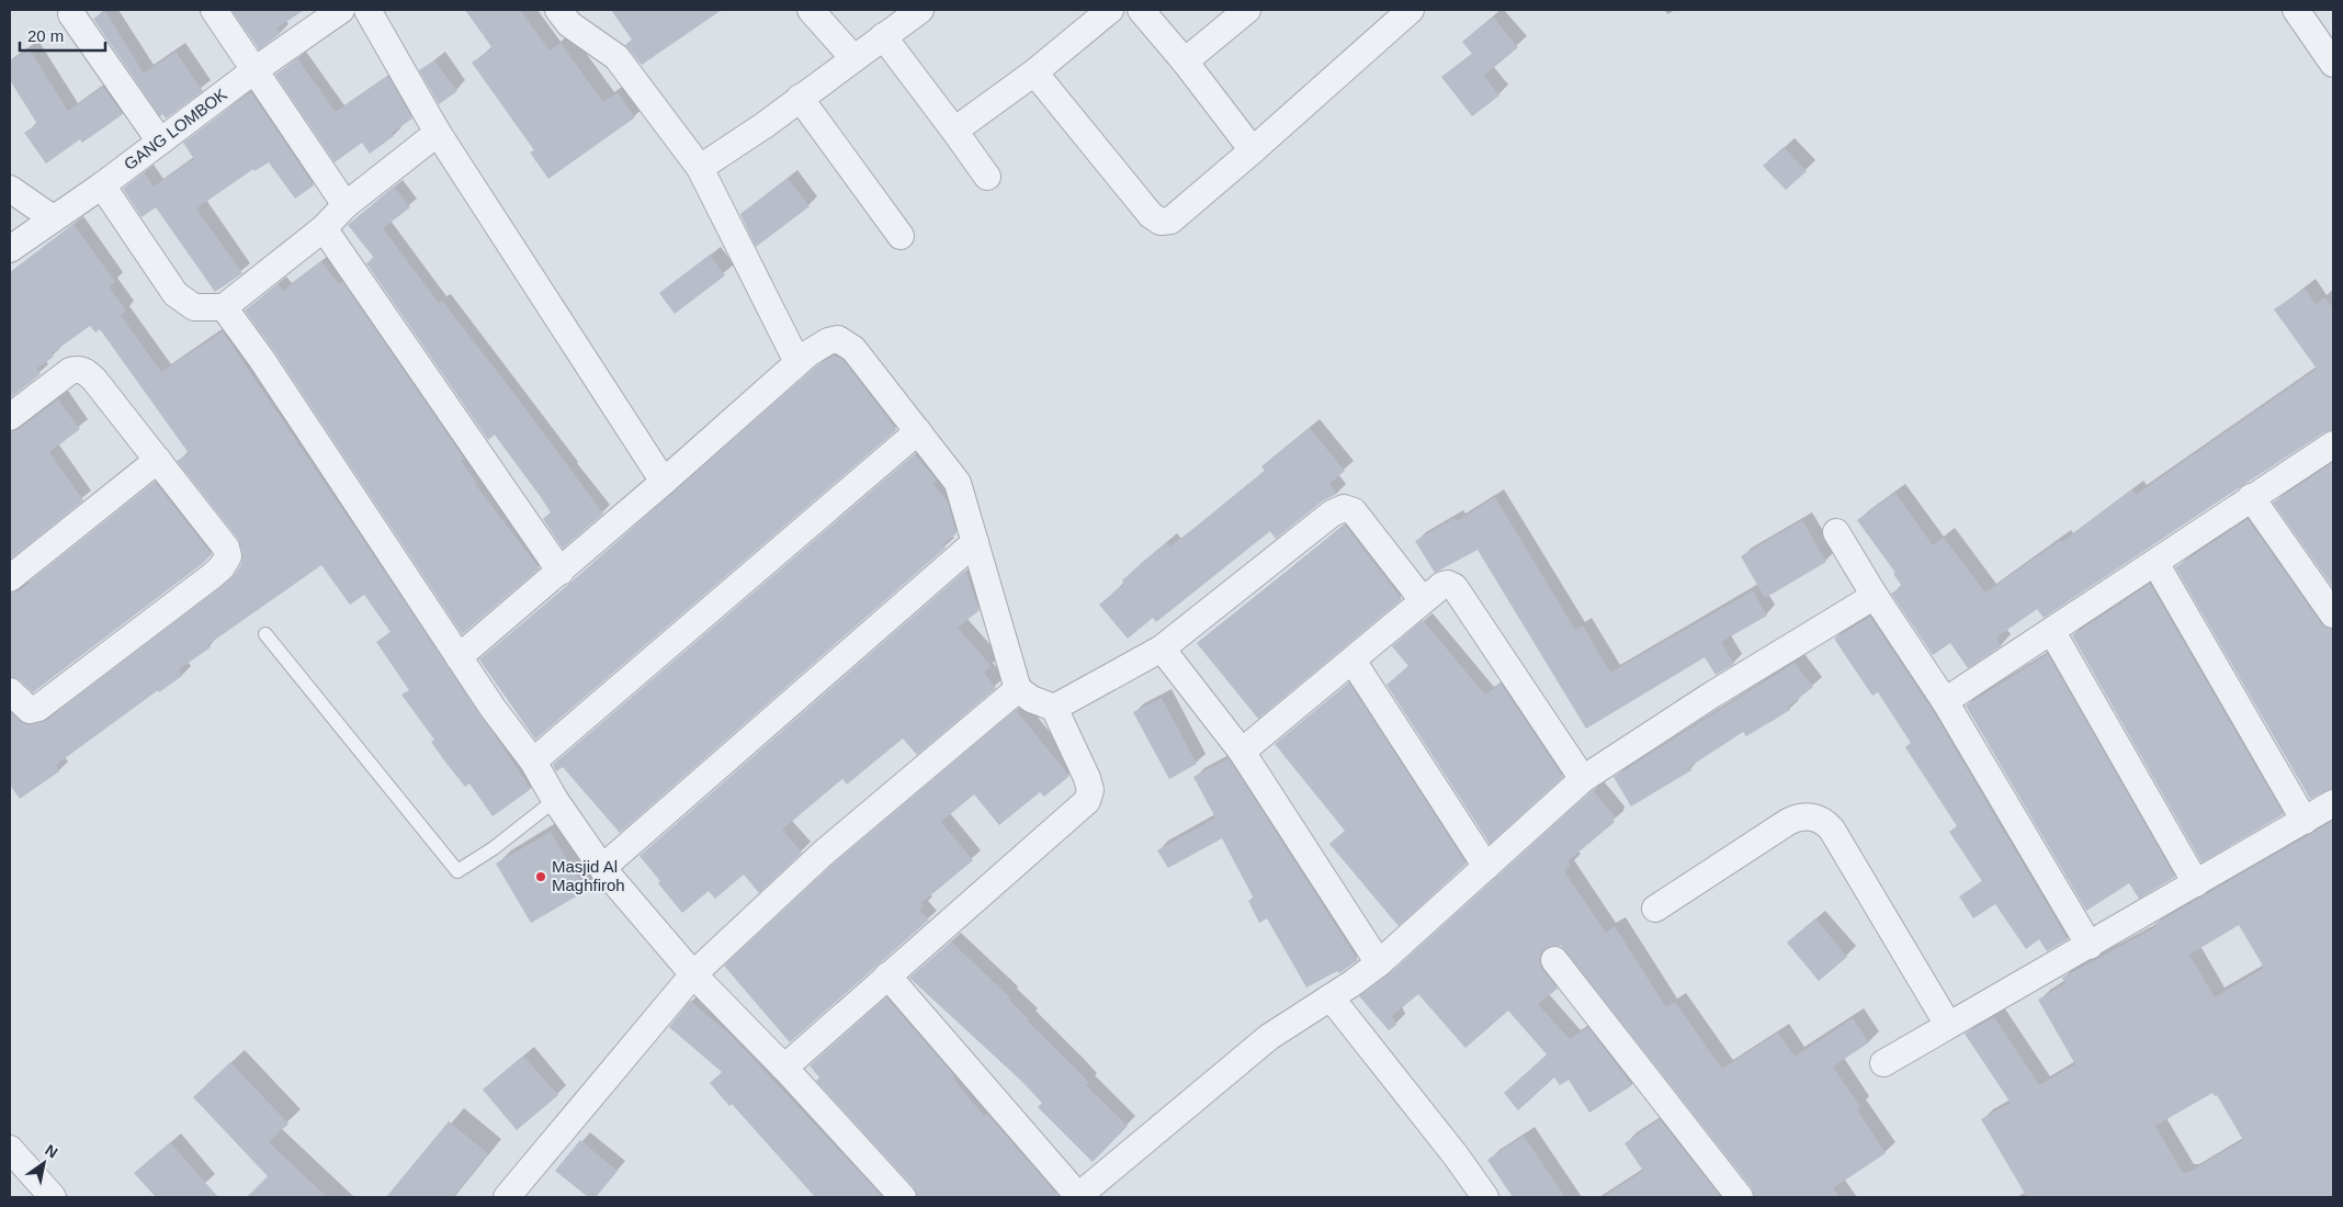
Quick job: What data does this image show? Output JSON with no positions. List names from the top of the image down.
{
  "streets": {
    "street": ["GANG LOMBOK"]
  },
  "places": ["Masjid Al Maghfiroh"],
  "scale_bar": "20 m",
  "north": "top right"
}
